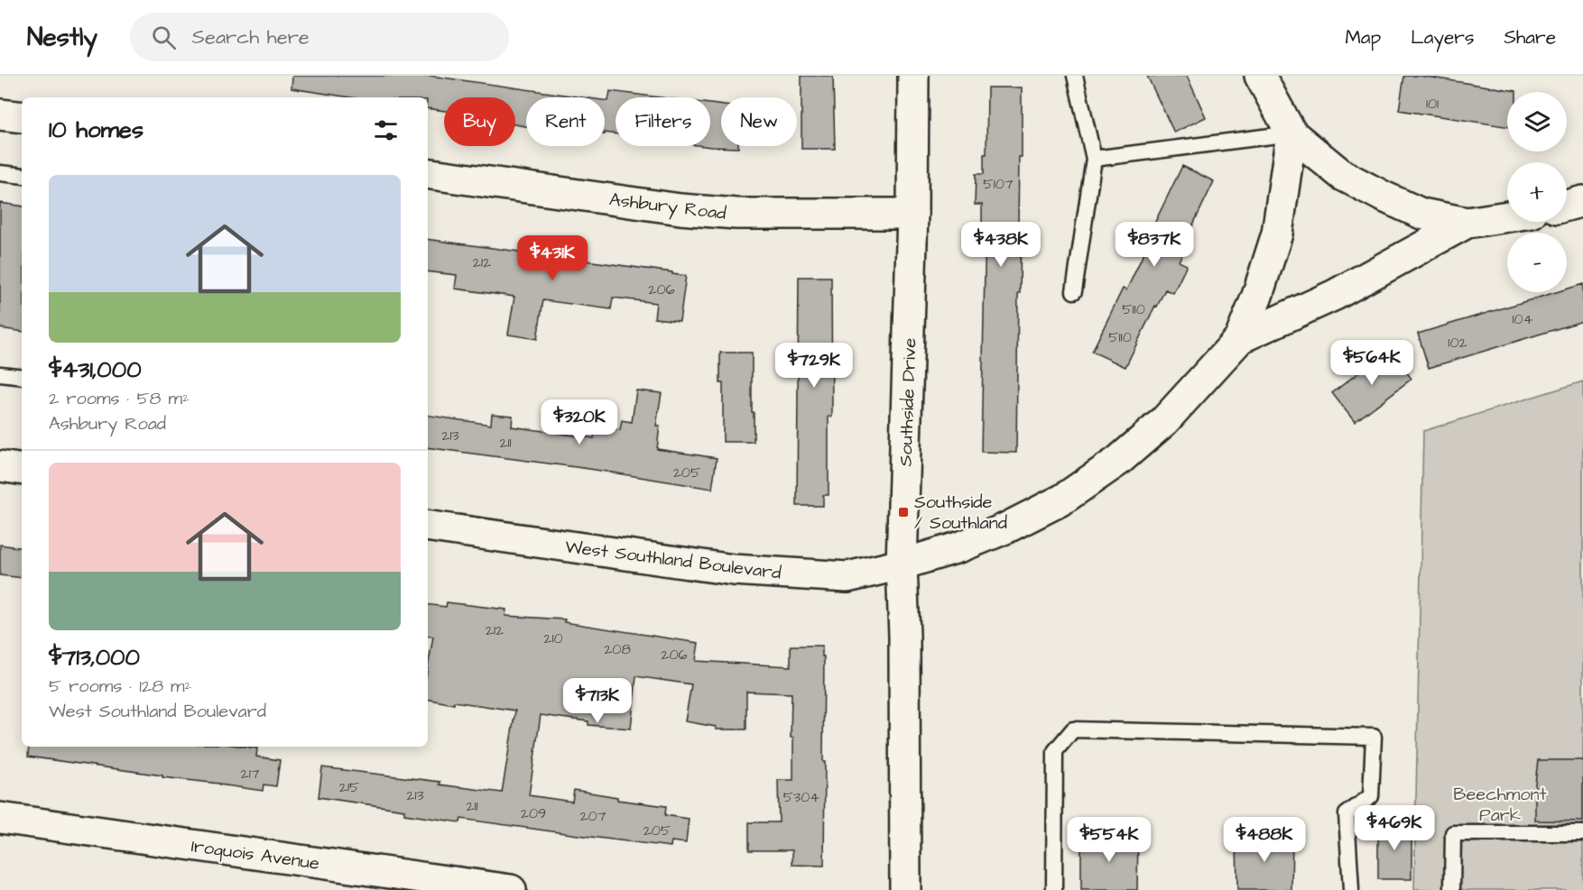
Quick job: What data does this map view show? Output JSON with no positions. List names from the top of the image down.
{
  "streets": {
    "street": [
      "Ashbury Road",
      "Southside Drive",
      "West Southland Boulevard",
      "Iroquois Avenue"
    ]
  },
  "crossings": [
    ["Ashbury Road", "Southside Drive"],
    ["Southside Drive", "West Southland Boulevard"]
  ],
  "parks": ["Beechmont Park"],
  "places": {
    "transit": ["Southside / Southland"]
  },
  "house_numbers": [
    "101",
    "5107",
    "212",
    "206",
    "5110",
    "104",
    "5110",
    "102",
    "213",
    "211",
    "205",
    "212",
    "210",
    "208",
    "206",
    "217",
    "215",
    "213",
    "5304",
    "211",
    "209",
    "207",
    "205"
  ],
  "page": {
    "header": "Nestly",
    "search": "Search here",
    "nav": ["Map", "Layers", "Share"],
    "map_buttons": ["+", "−"],
    "chip": [
      "Buy",
      "Rent",
      "Filters",
      "New"
    ],
    "heading": "10 homes",
    "list": [
      {
        "name": "$431,000",
        "note": "2 rooms · 58 m² · Ashbury Road"
      },
      {
        "name": "$713,000",
        "note": "5 rooms · 128 m² · West Southland Boulevard"
      }
    ],
    "price": [
      "$438K",
      "$837K",
      "$431K",
      "$564K",
      "$729K",
      "$320K",
      "$713K",
      "$469K",
      "$554K",
      "$488K"
    ]
  }
}
